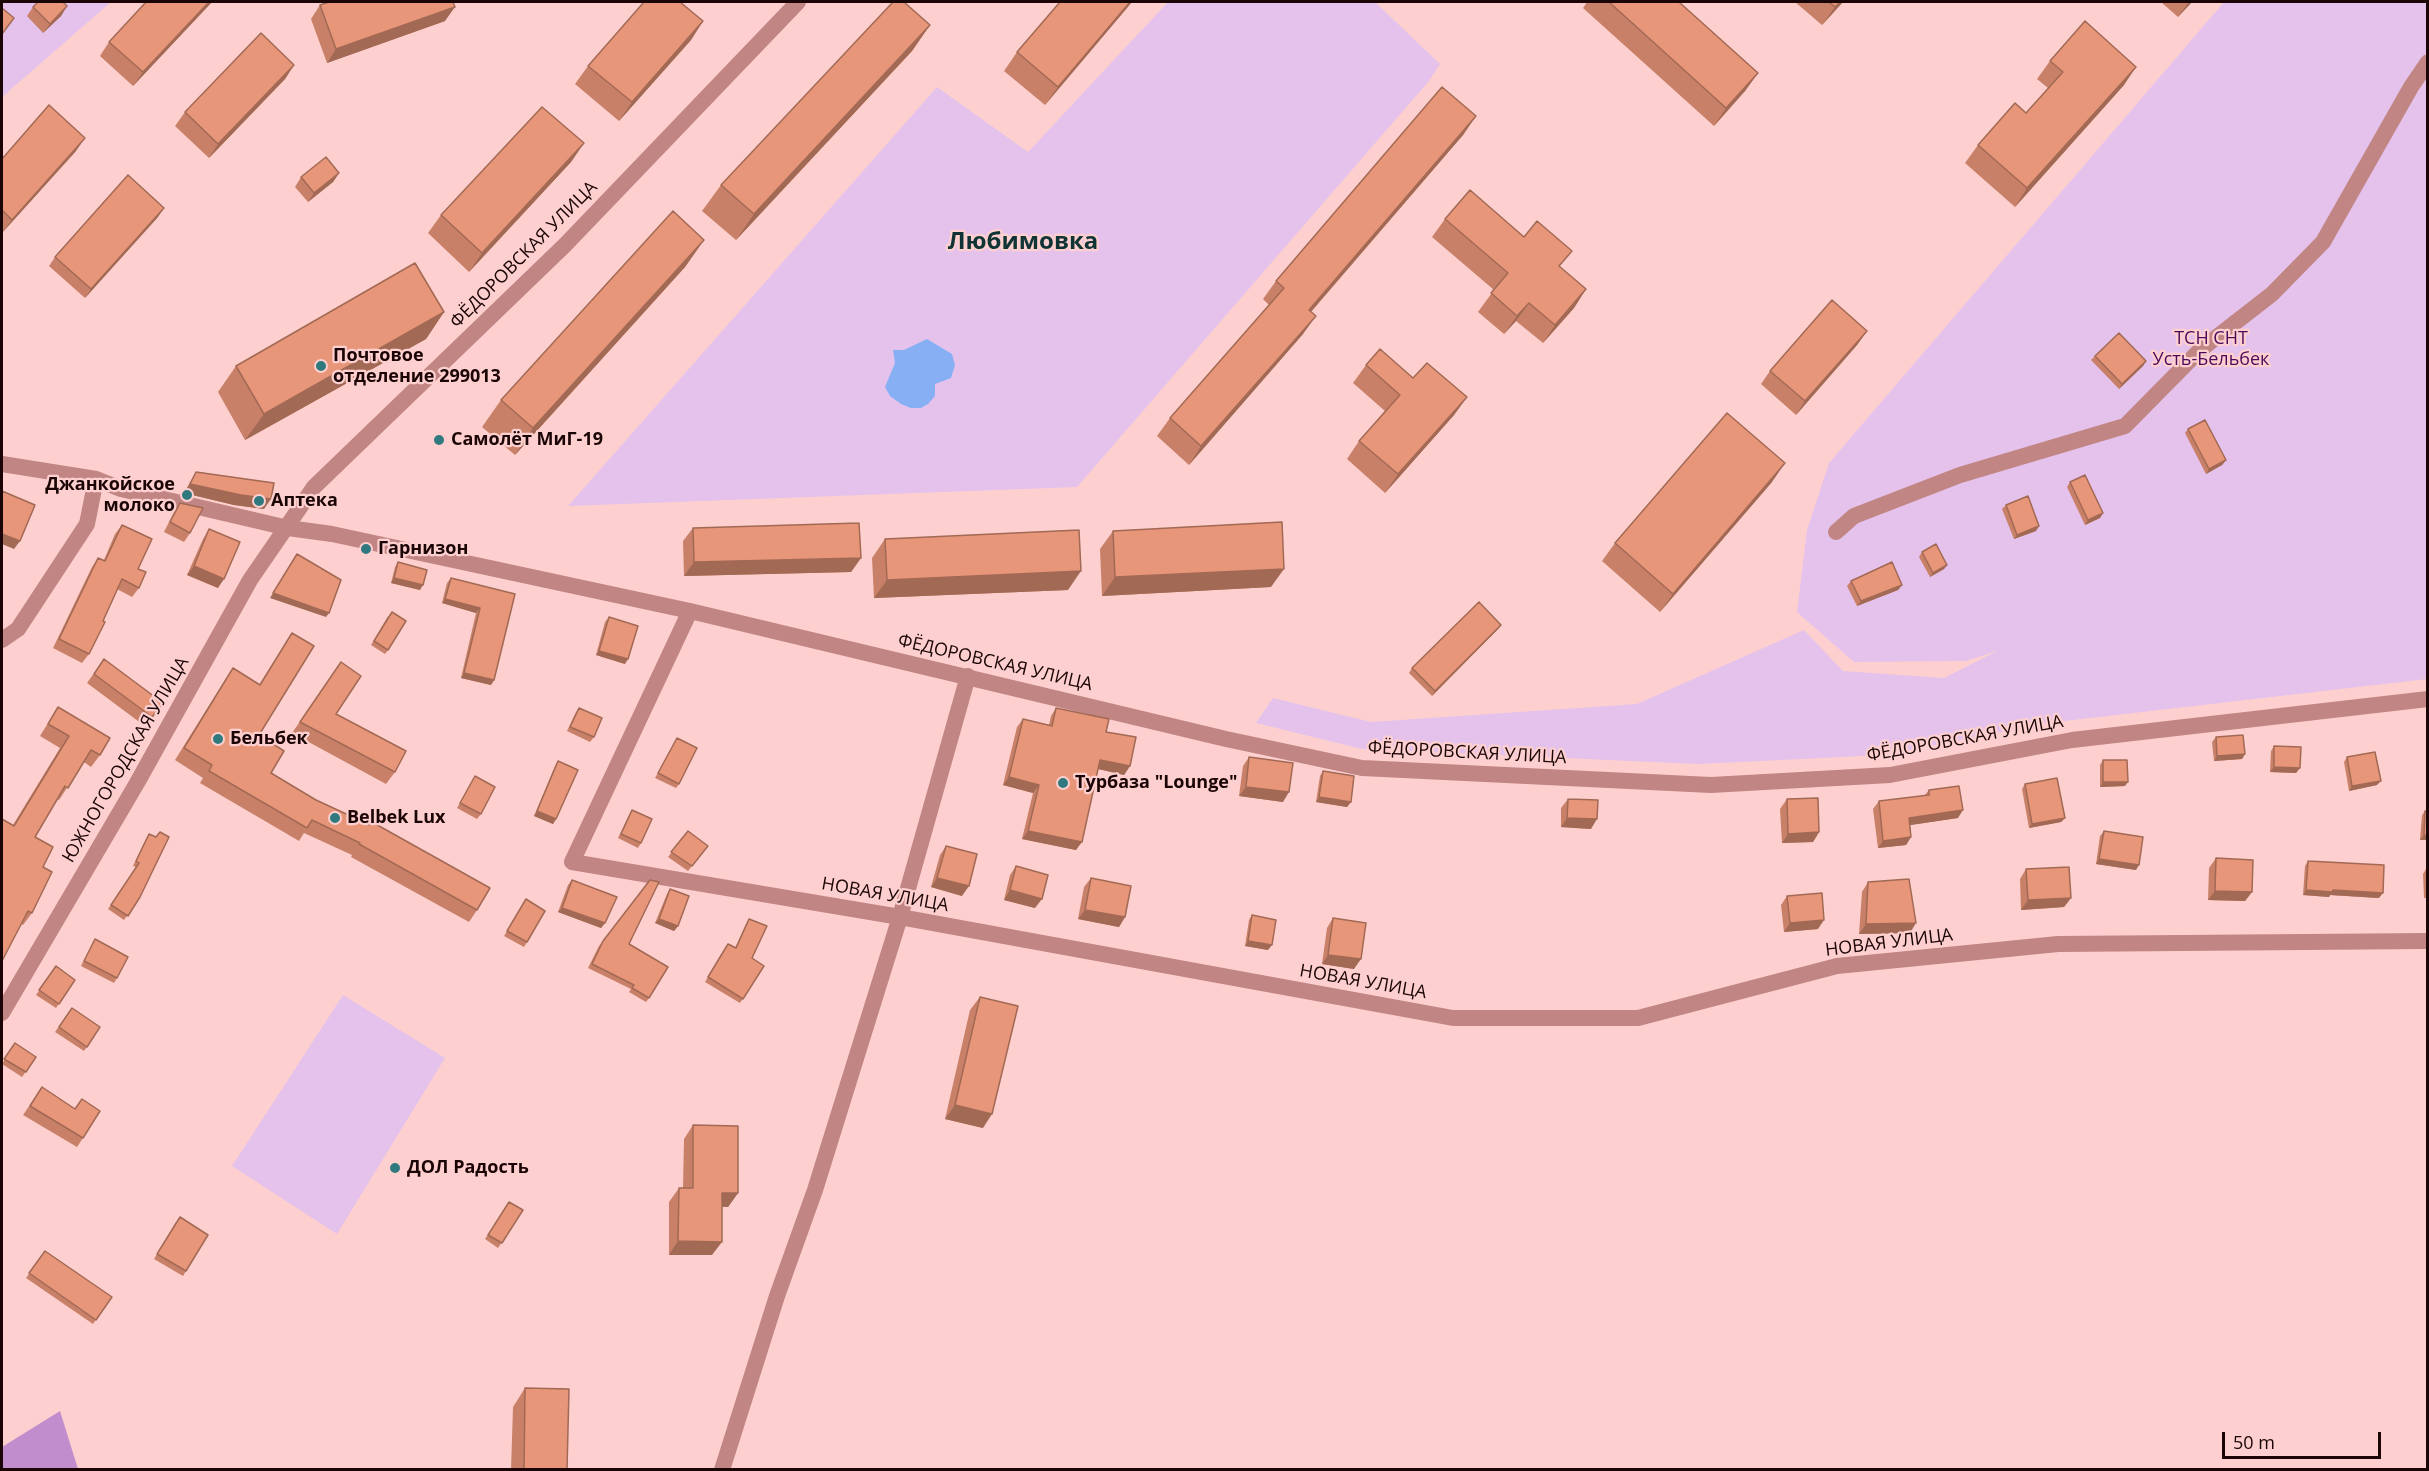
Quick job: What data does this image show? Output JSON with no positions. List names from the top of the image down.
{
  "streets": {
    "street": ["ФЁДОРОВСКАЯ УЛИЦА", "ЮЖНОГОРОДСКАЯ УЛИЦА", "НОВАЯ УЛИЦА"]
  },
  "crossings": [
    ["ФЁДОРОВСКАЯ УЛИЦА", "ЮЖНОГОРОДСКАЯ УЛИЦА"],
    ["ФЁДОРОВСКАЯ УЛИЦА", "НОВАЯ УЛИЦА"]
  ],
  "districts": ["Любимовка"],
  "parks": ["ТСН СНТ Усть-Бельбек"],
  "places": [
    "Почтовое отделение 299013",
    "Самолёт МиГ-19",
    "Джанкойское молоко",
    "Аптека",
    "Гарнизон",
    "Бельбек",
    "Турбаза \"Lounge\"",
    "Belbek Lux",
    "ДОЛ Радость"
  ],
  "scale_bar": "50 m"
}
